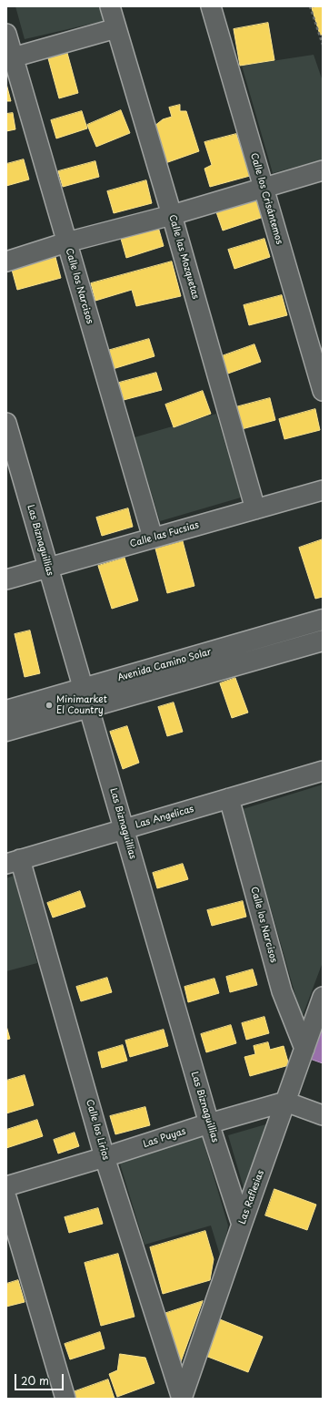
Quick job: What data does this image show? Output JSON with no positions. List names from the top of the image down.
{
  "streets": {
    "street": [
      "Calle los Crisántemos",
      "Calle las Mozquetas",
      "Calle los Narcisos",
      "Calle las Fucsias",
      "Las Biznaguillias",
      "Avenida Camino Solar",
      "Las Angelicas",
      "Calle los Lirios",
      "Las Puyas",
      "Las Raflesias"
    ]
  },
  "crossings": [
    ["Calle las Mozquetas", "Calle las Fucsias"],
    ["Calle los Narcisos", "Calle las Fucsias"],
    ["Calle los Narcisos", "Las Angelicas"],
    ["Calle los Narcisos", "Las Raflesias"],
    ["Calle las Fucsias", "Las Biznaguillias"],
    ["Las Biznaguillias", "Avenida Camino Solar"],
    ["Las Biznaguillias", "Las Angelicas"],
    ["Las Biznaguillias", "Las Puyas"],
    ["Las Biznaguillias", "Las Raflesias"],
    ["Las Angelicas", "Calle los Lirios"],
    ["Calle los Lirios", "Las Puyas"],
    ["Calle los Lirios", "Las Raflesias"],
    ["Las Puyas", "Las Raflesias"]
  ],
  "places": ["Minimarket El Country"],
  "scale_bar": "20 m"
}
